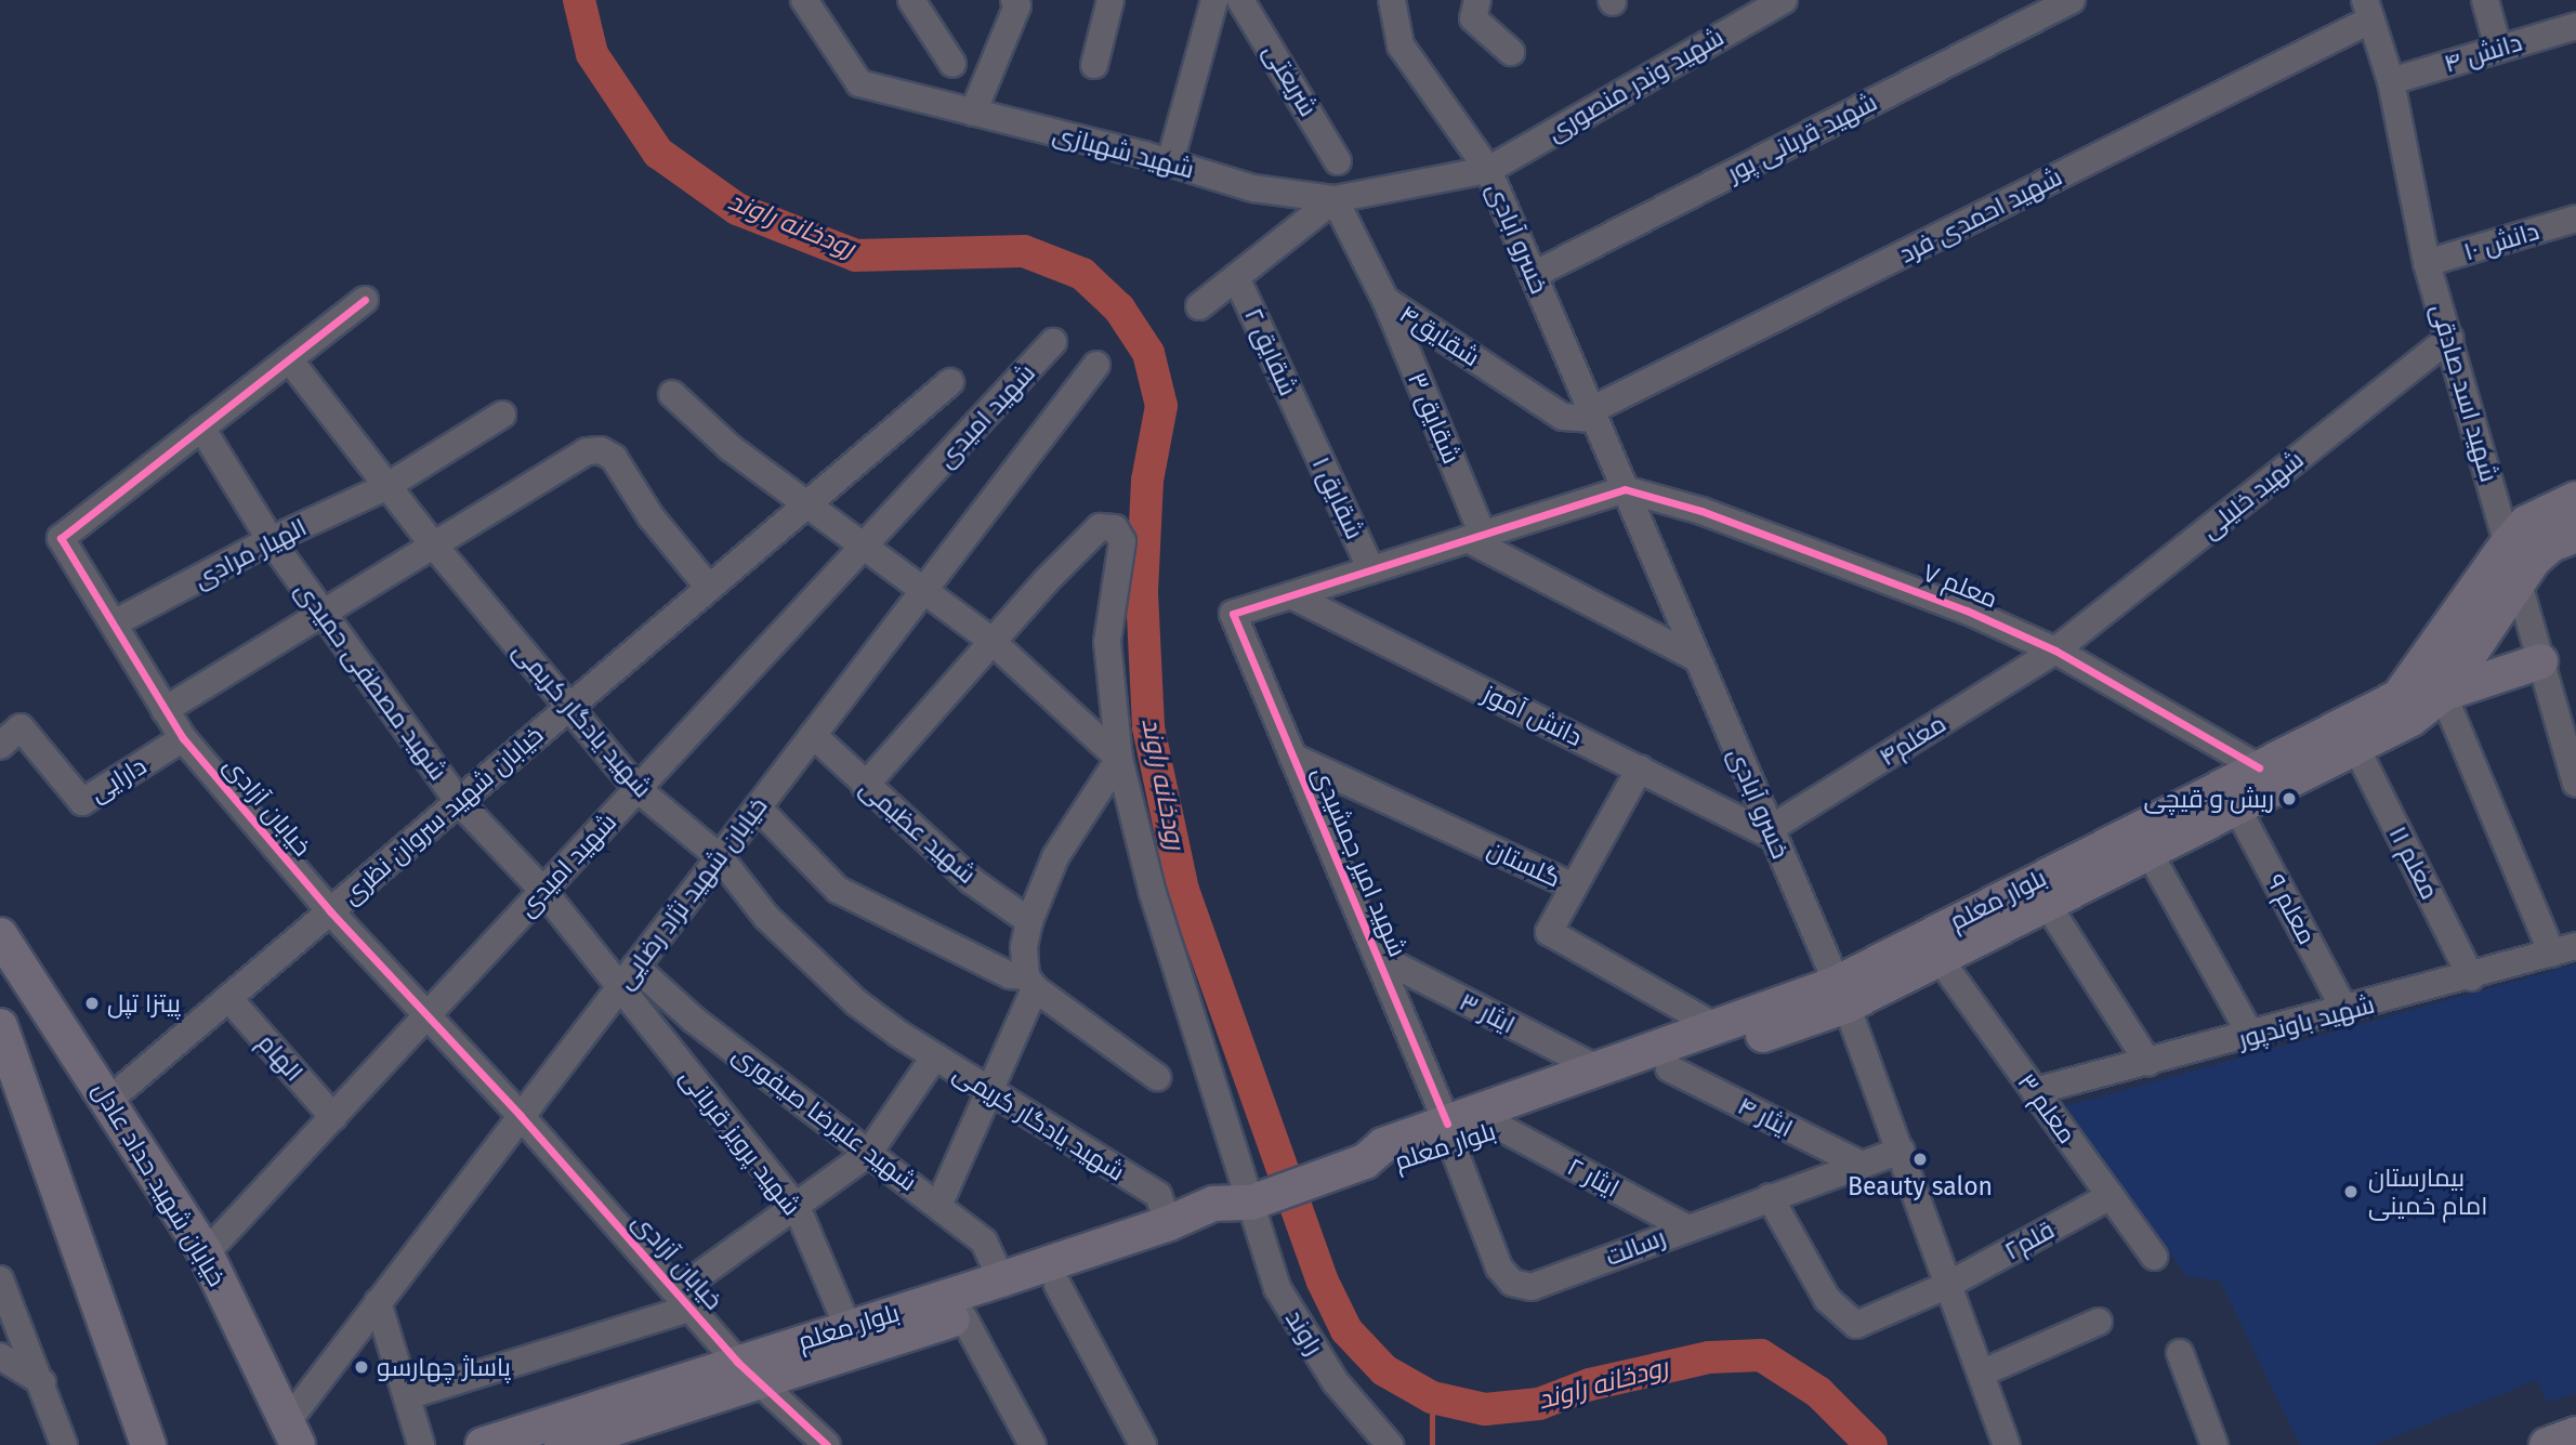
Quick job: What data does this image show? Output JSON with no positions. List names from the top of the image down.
{
  "streets": {
    "main road": ["بلوار معلم", "خیابان شهید حداد عادل"],
    "street": [
      "دانش ۴",
      "شریعتی",
      "شهید وندر منصوری",
      "شهید قربانی پور",
      "شهید شهبازی",
      "شهید احمدی فرد",
      "خسرو آبادی",
      "دانش ۱۰",
      "شقایق۴",
      "شقایق ۲",
      "شهید اسد صادقی",
      "شهید امیدی",
      "شقایق ۳",
      "شهید خلیلی",
      "شقایق ۱",
      "الهیار مرادی",
      "معلم ۷",
      "شهید مصطفی حمیدی",
      "دانش آموز",
      "شهید یادگار کریمی",
      "معلم۴",
      "دارایی",
      "خیابان آزادی",
      "خیابان شهید سروان نظری",
      "شهید عظیمی",
      "شهید امیر جمشیدی",
      "معلم ۱۱",
      "گلستان",
      "خیابان شهید نژاد رضایی",
      "معلم ۹",
      "ایثار ۳",
      "شهید باوندپور",
      "الهام",
      "معلم ۳",
      "ایثار ۴",
      "شهید علیرضا صیفوری",
      "شهید پرویز قربانی",
      "ایثار ۲",
      "قلم۲",
      "رسالت",
      "راوند"
    ]
  },
  "crossings": [
    ["دانش ۴", "شهید اسد صادقی"],
    ["شهید وندر منصوری", "شهید شهبازی"],
    ["شهید وندر منصوری", "خسرو آبادی"],
    ["شهید قربانی پور", "خسرو آبادی"],
    ["شهید شهبازی", "خسرو آبادی"],
    ["شهید شهبازی", "شقایق۴"],
    ["شهید احمدی فرد", "خسرو آبادی"],
    ["شهید احمدی فرد", "شقایق۴"],
    ["شهید احمدی فرد", "شهید اسد صادقی"],
    ["خسرو آبادی", "شقایق۴"],
    ["خسرو آبادی", "معلم ۷"],
    ["خسرو آبادی", "دانش آموز"],
    ["خسرو آبادی", "معلم۴"],
    ["خسرو آبادی", "بلوار معلم"],
    ["خسرو آبادی", "قلم۲"],
    ["خسرو آبادی", "رسالت"],
    ["دانش ۱۰", "شهید اسد صادقی"],
    ["شقایق۴", "شقایق ۳"],
    ["شقایق ۲", "شقایق ۱"],
    ["شهید اسد صادقی", "شهید خلیلی"],
    ["شهید اسد صادقی", "بلوار معلم"],
    ["شهید امیدی", "شهید مصطفی حمیدی"],
    ["شهید امیدی", "شهید یادگار کریمی"],
    ["شهید امیدی", "خیابان آزادی"],
    ["شهید امیدی", "الهام"],
    ["شهید امیدی", "خیابان شهید حداد عادل"],
    ["شهید خلیلی", "معلم ۷"],
    ["شهید خلیلی", "معلم۴"],
    ["الهیار مرادی", "شهید مصطفی حمیدی"],
    ["الهیار مرادی", "شهید یادگار کریمی"],
    ["الهیار مرادی", "خیابان آزادی"],
    ["معلم ۷", "معلم۴"],
    ["معلم ۷", "بلوار معلم"],
    ["شهید مصطفی حمیدی", "خیابان آزادی"],
    ["شهید مصطفی حمیدی", "خیابان شهید سروان نظری"],
    ["شهید مصطفی حمیدی", "خیابان شهید نژاد رضایی"],
    ["شهید مصطفی حمیدی", "شهید پرویز قربانی"],
    ["دانش آموز", "معلم۴"],
    ["دانش آموز", "شهید امیر جمشیدی"],
    ["شهید یادگار کریمی", "خیابان آزادی"],
    ["شهید یادگار کریمی", "خیابان شهید سروان نظری"],
    ["شهید یادگار کریمی", "خیابان شهید نژاد رضایی"],
    ["شهید یادگار کریمی", "بلوار معلم"],
    ["دارایی", "خیابان آزادی"],
    ["خیابان آزادی", "خیابان شهید سروان نظری"],
    ["خیابان آزادی", "خیابان شهید نژاد رضایی"],
    ["خیابان آزادی", "بلوار معلم"],
    ["خیابان شهید سروان نظری", "الهام"],
    ["خیابان شهید سروان نظری", "خیابان شهید حداد عادل"],
    ["شهید عظیمی", "خیابان شهید نژاد رضایی"],
    ["شهید امیر جمشیدی", "گلستان"],
    ["شهید امیر جمشیدی", "بلوار معلم"],
    ["شهید امیر جمشیدی", "ایثار ۳"],
    ["شهید امیر جمشیدی", "رسالت"],
    ["معلم ۱۱", "بلوار معلم"],
    ["معلم ۱۱", "شهید باوندپور"],
    ["گلستان", "بلوار معلم"],
    ["خیابان شهید نژاد رضایی", "شهید علیرضا صیفوری"],
    ["خیابان شهید نژاد رضایی", "شهید پرویز قربانی"],
    ["خیابان شهید نژاد رضایی", "خیابان شهید حداد عادل"],
    ["بلوار معلم", "معلم ۹"],
    ["بلوار معلم", "ایثار ۳"],
    ["بلوار معلم", "معلم ۳"],
    ["بلوار معلم", "ایثار ۴"],
    ["بلوار معلم", "شهید علیرضا صیفوری"],
    ["بلوار معلم", "شهید پرویز قربانی"],
    ["بلوار معلم", "ایثار ۲"],
    ["بلوار معلم", "رسالت"],
    ["بلوار معلم", "راوند"],
    ["معلم ۹", "شهید باوندپور"],
    ["شهید باوندپور", "معلم ۳"],
    ["معلم ۳", "قلم۲"],
    ["ایثار ۴", "رسالت"],
    ["ایثار ۲", "رسالت"],
    ["قلم۲", "رسالت"]
  ],
  "water": ["رودخانه راوند"],
  "places": [
    "ریش و قیچی",
    "پیتزا تپل",
    "Beauty salon",
    "بیمارستان امام خمینی",
    "پاساژ چهارسو"
  ]
}
